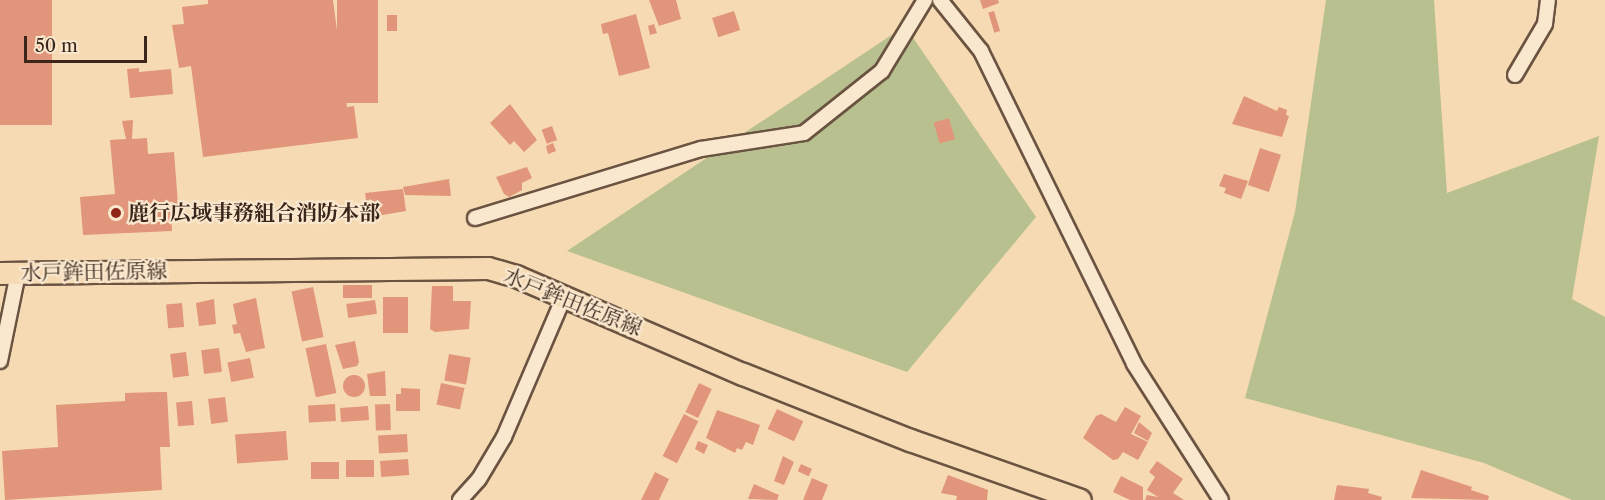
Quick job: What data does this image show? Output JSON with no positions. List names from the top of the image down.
{
  "streets": {
    "main road": ["水戸鉾田佐原線"]
  },
  "places": ["鹿行広域事務組合消防本部"],
  "scale_bar": "50 m"
}
